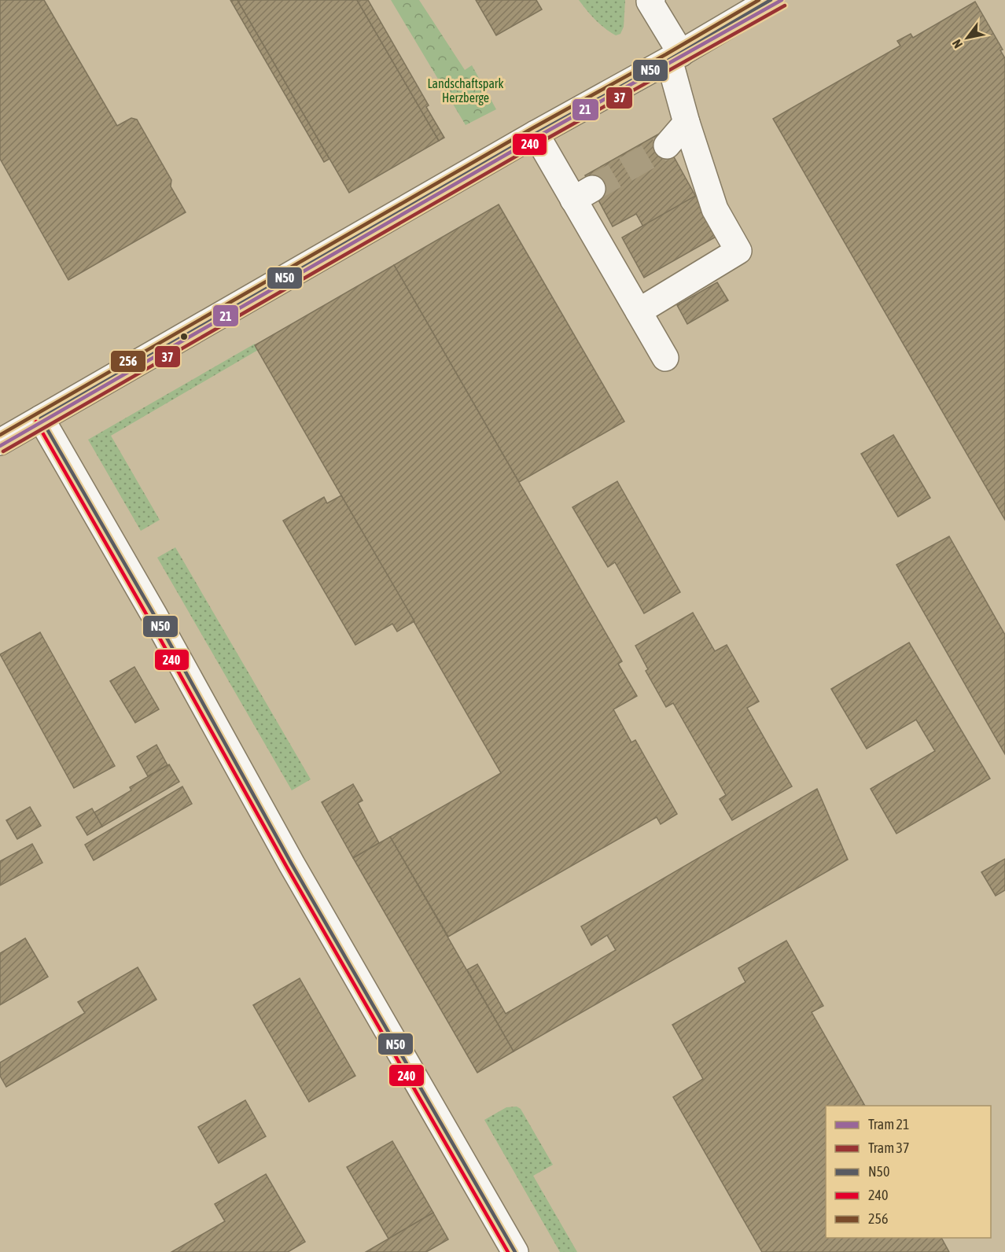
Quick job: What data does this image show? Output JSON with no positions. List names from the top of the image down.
{
  "parks": ["Landschaftspark Herzberge"],
  "lines": [
    "tram line 21",
    "transit line N50",
    "transit line 256",
    "transit line 240",
    "tram line 37"
  ],
  "legend": [
    "Tram 21",
    "Tram 37",
    "N50",
    "240",
    "256"
  ],
  "north": "bottom left"
}
